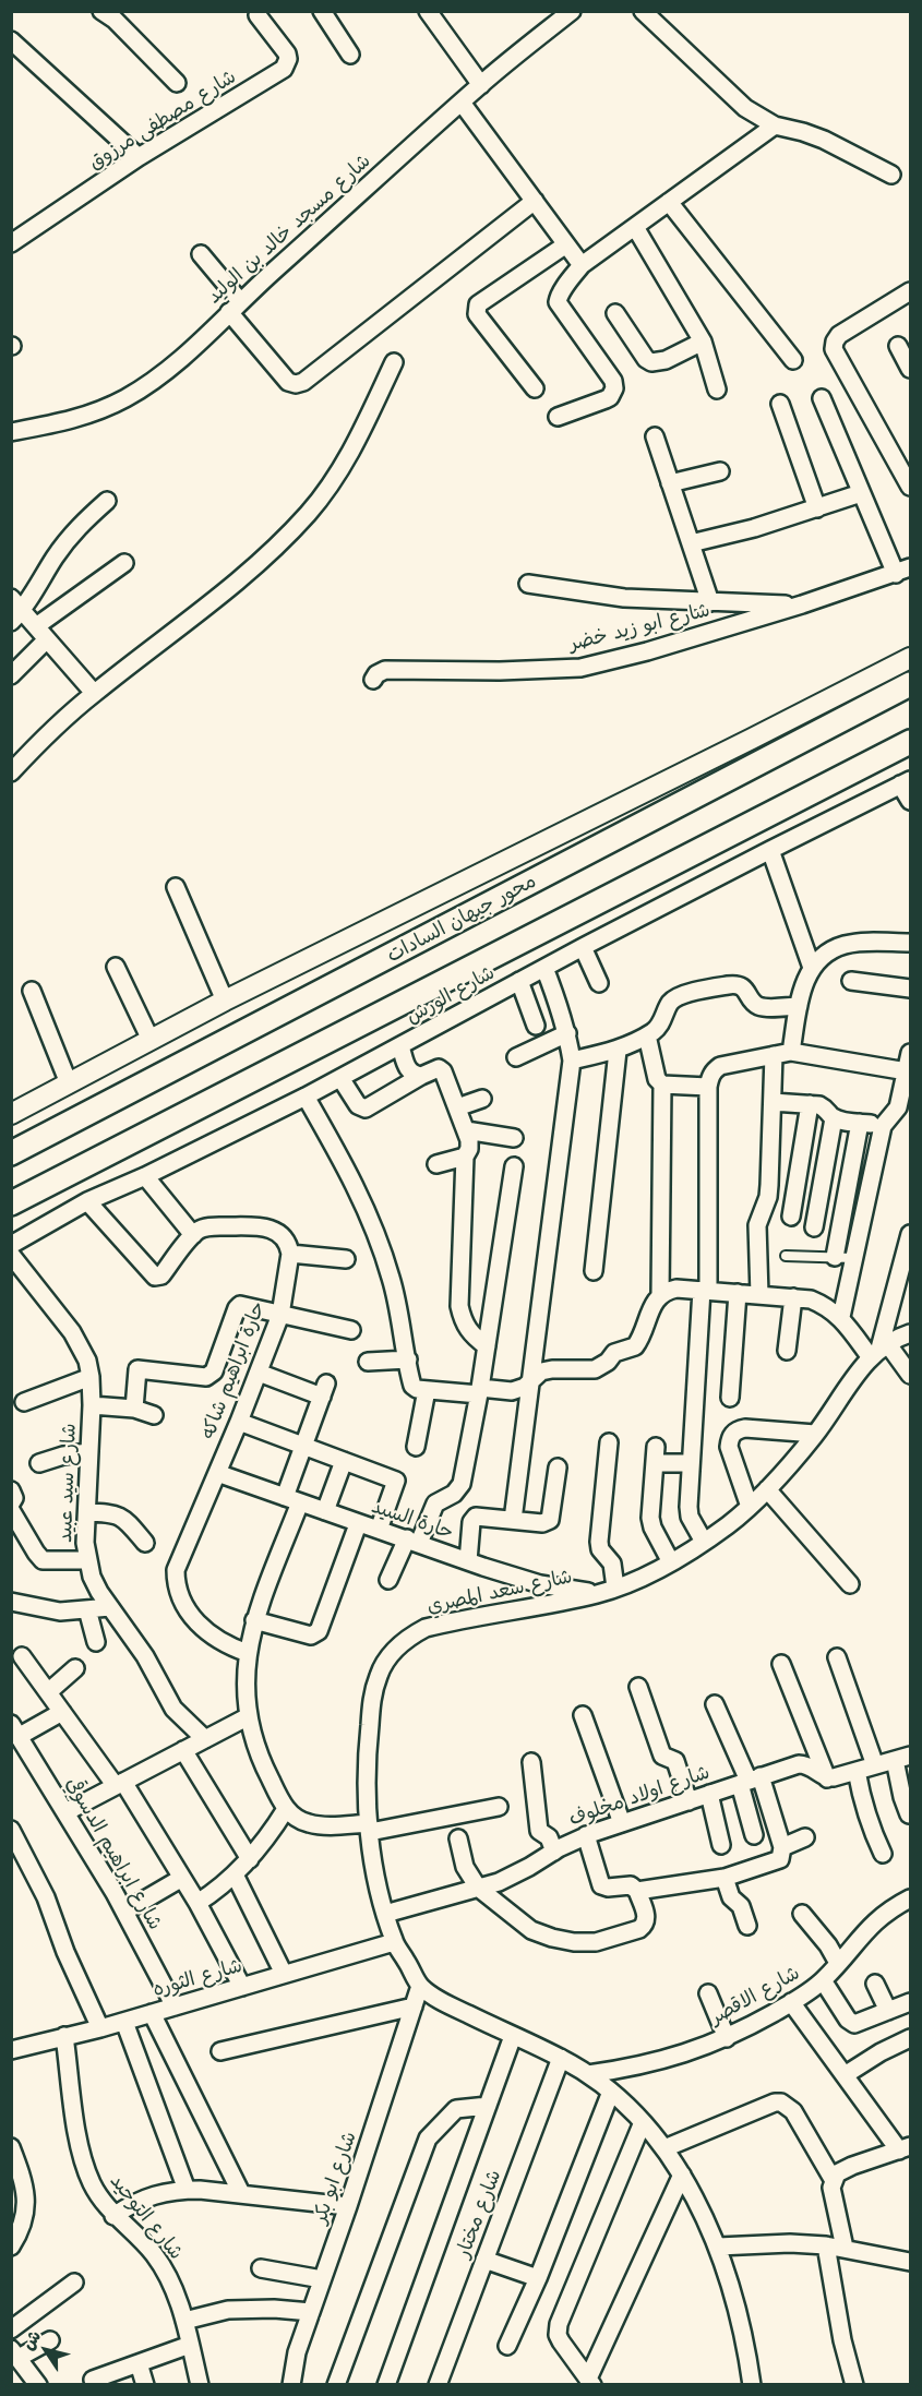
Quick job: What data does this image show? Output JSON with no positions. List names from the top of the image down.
{
  "streets": {
    "main road": ["محور جيهان السادات"],
    "street": [
      "شارع مصطفى مرزوق",
      "شارع مسجد خالد بن الوليد",
      "شارع ابو زيد خضر",
      "شارع الورش",
      "حارة ابراهيم شاكه",
      "شارع سيد عبيد",
      "حارة السيد",
      "شارع سعد المصري",
      "شارع اولاد مخلوف",
      "شارع ابراهيم الدسوقي",
      "شارع الثوره",
      "شارع الاقصر",
      "شارع ابو بكر",
      "شارع مختار",
      "شارع التوحيد"
    ]
  },
  "crossings": [
    ["حارة ابراهيم شاكه", "حارة السيد"],
    ["حارة السيد", "شارع سعد المصري"],
    ["شارع سعد المصري", "شارع اولاد مخلوف"],
    ["شارع سعد المصري", "شارع الثوره"],
    ["شارع سعد المصري", "شارع الاقصر"],
    ["شارع سعد المصري", "شارع ابو بكر"],
    ["شارع سعد المصري", "شارع مختار"],
    ["شارع ابراهيم الدسوقي", "شارع الثوره"],
    ["شارع الثوره", "شارع التوحيد"]
  ],
  "north": "top left"
}
